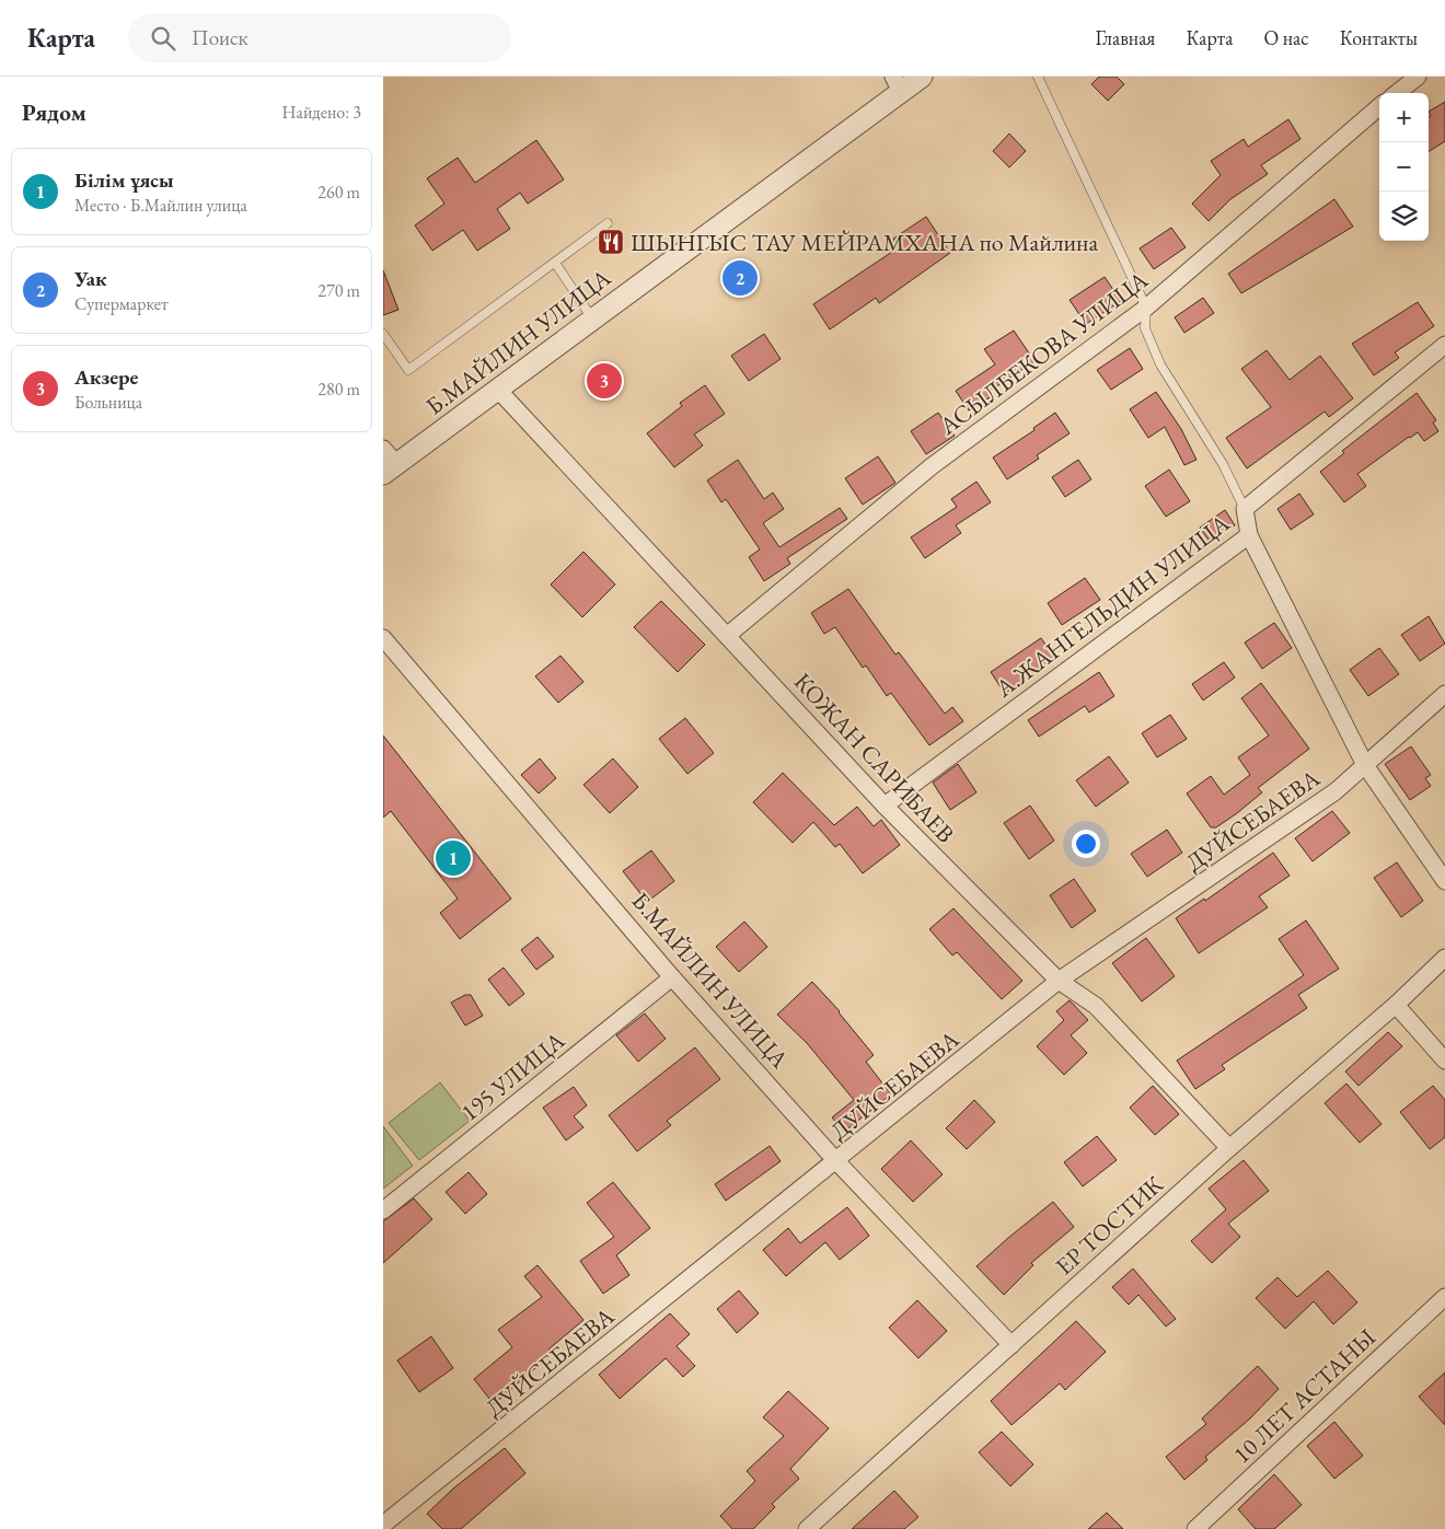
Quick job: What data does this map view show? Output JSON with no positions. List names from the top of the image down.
{
  "streets": {
    "street": [
      "Б.МАЙЛИН УЛИЦА",
      "АСЫЛБЕКОВА УЛИЦА",
      "А.ЖАНГЕЛЬДИН УЛИЦА",
      "КОЖАН САРИБАЕВ",
      "ДУЙСЕБАЕВА",
      "195 УЛИЦА",
      "ЕР ТОСТИК",
      "10 ЛЕТ АСТАНЫ"
    ]
  },
  "crossings": [
    ["Б.МАЙЛИН УЛИЦА", "КОЖАН САРИБАЕВ"],
    ["Б.МАЙЛИН УЛИЦА", "ДУЙСЕБАЕВА"],
    ["Б.МАЙЛИН УЛИЦА", "195 УЛИЦА"],
    ["Б.МАЙЛИН УЛИЦА", "ЕР ТОСТИК"],
    ["АСЫЛБЕКОВА УЛИЦА", "КОЖАН САРИБАЕВ"],
    ["А.ЖАНГЕЛЬДИН УЛИЦА", "КОЖАН САРИБАЕВ"],
    ["КОЖАН САРИБАЕВ", "ДУЙСЕБАЕВА"],
    ["КОЖАН САРИБАЕВ", "ЕР ТОСТИК"]
  ],
  "places": {
    "restaurant": ["ШЫНГЫС ТАУ МЕЙРАМХАНА по Майлина"]
  },
  "page": {
    "header": "Карта",
    "search": "Поиск",
    "nav": [
      "Главная",
      "Карта",
      "О нас",
      "Контакты"
    ],
    "heading": ["Рядом", "Найдено: 3"],
    "map_buttons": ["+", "−"],
    "list": [
      {
        "mark": "1",
        "name": "Білім ұясы",
        "note": "Место · Б.Майлин улица",
        "value": "260 m"
      },
      {
        "mark": "2",
        "name": "Уак",
        "note": "Супермаркет",
        "value": "270 m"
      },
      {
        "mark": "3",
        "name": "Акзере",
        "note": "Больница",
        "value": "280 m"
      }
    ],
    "pins": ["2", "3", "1"]
  }
}
